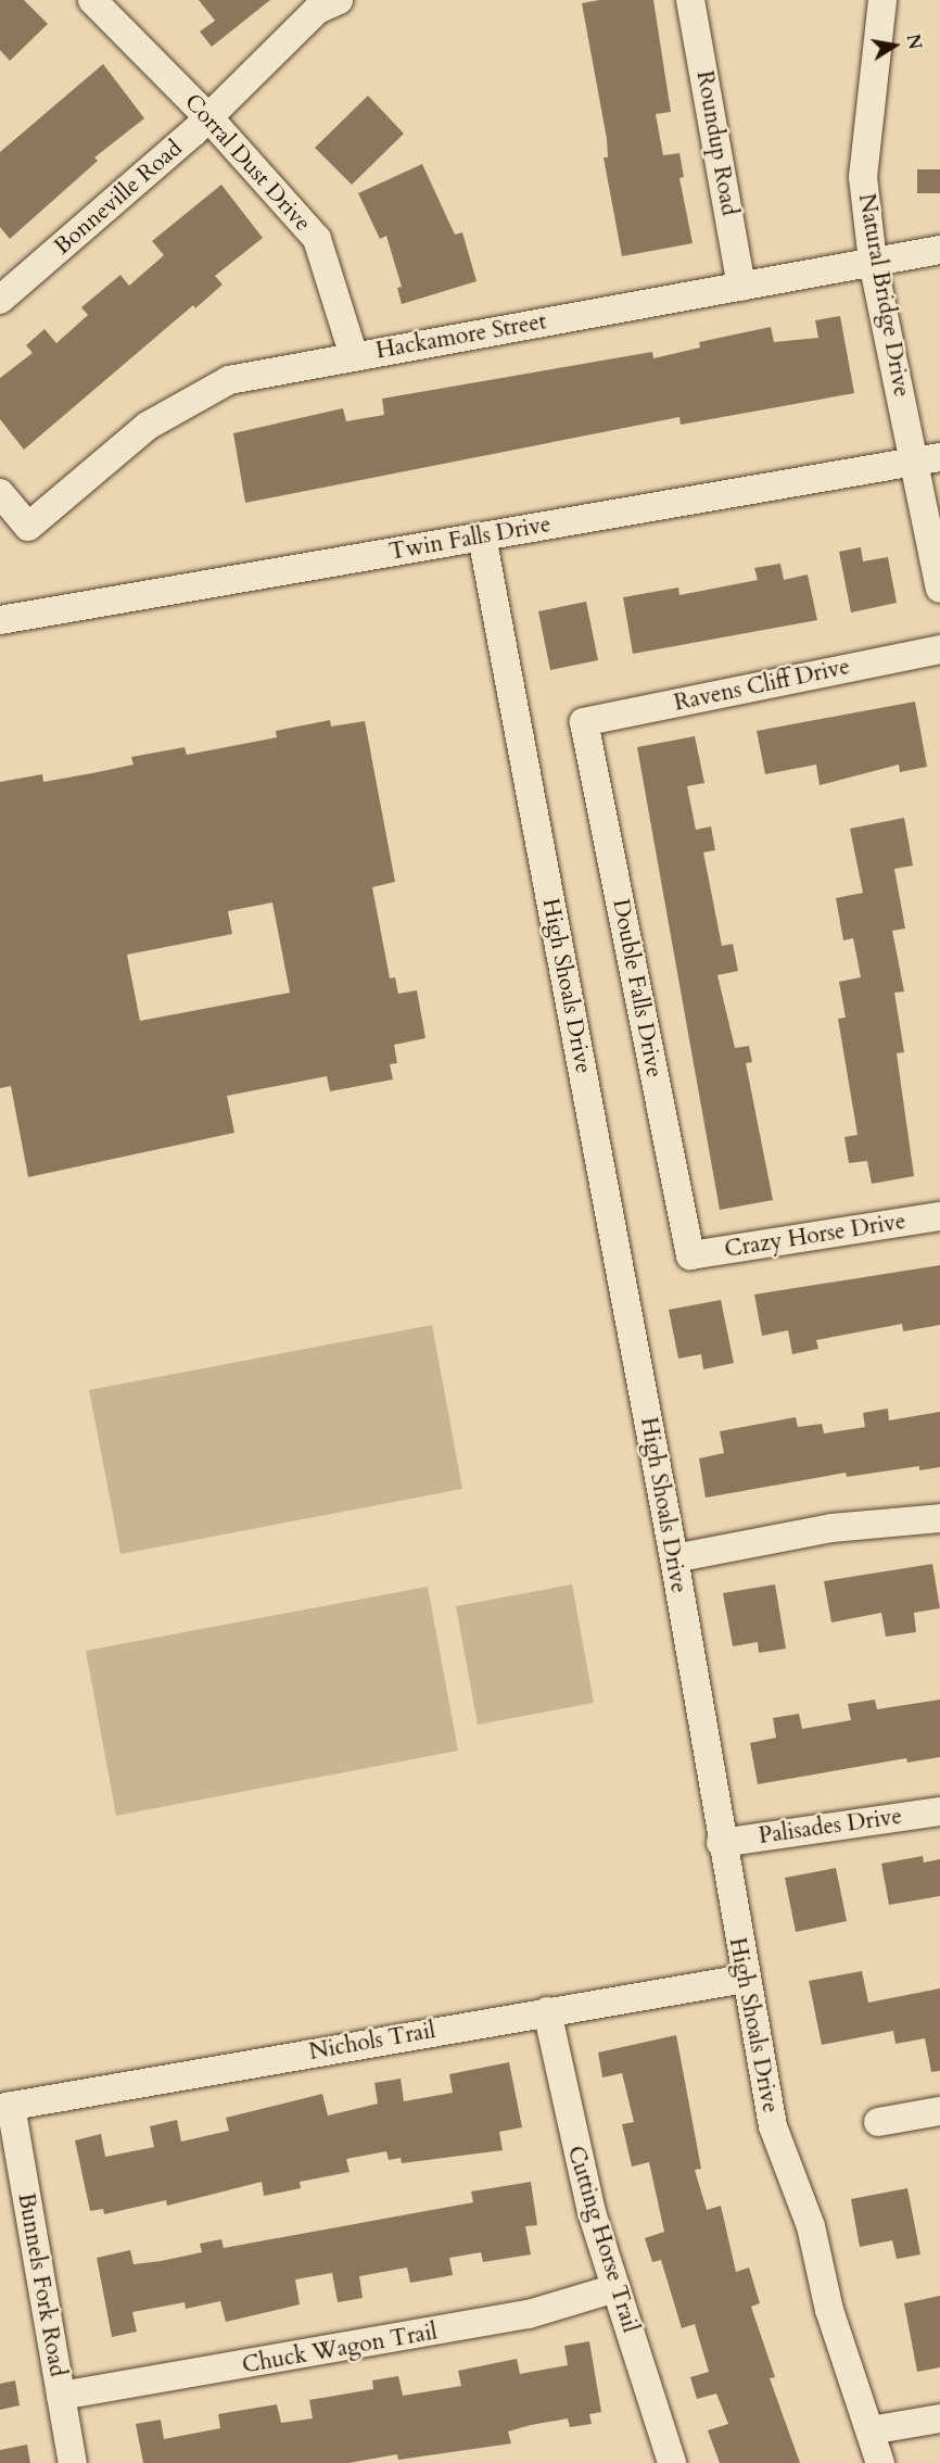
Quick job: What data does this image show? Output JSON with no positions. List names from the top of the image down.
{
  "streets": {
    "street": [
      "Roundup Road",
      "Corral Dust Drive",
      "Bonneville Road",
      "Natural Bridge Drive",
      "Hackamore Street",
      "Twin Falls Drive",
      "Ravens Cliff Drive",
      "High Shoals Drive",
      "Double Falls Drive",
      "Crazy Horse Drive",
      "Palisades Drive",
      "Nichols Trail",
      "Cutting Horse Trail",
      "Bunnels Fork Road",
      "Chuck Wagon Trail"
    ]
  },
  "crossings": [
    ["Roundup Road", "Hackamore Street"],
    ["Corral Dust Drive", "Bonneville Road"],
    ["Corral Dust Drive", "Hackamore Street"],
    ["Natural Bridge Drive", "Hackamore Street"],
    ["Natural Bridge Drive", "Twin Falls Drive"],
    ["Twin Falls Drive", "High Shoals Drive"],
    ["Ravens Cliff Drive", "Double Falls Drive"],
    ["High Shoals Drive", "Palisades Drive"],
    ["High Shoals Drive", "Nichols Trail"],
    ["Double Falls Drive", "Crazy Horse Drive"],
    ["Nichols Trail", "Cutting Horse Trail"],
    ["Nichols Trail", "Bunnels Fork Road"],
    ["Cutting Horse Trail", "Chuck Wagon Trail"],
    ["Bunnels Fork Road", "Chuck Wagon Trail"]
  ],
  "north": "right"
}
